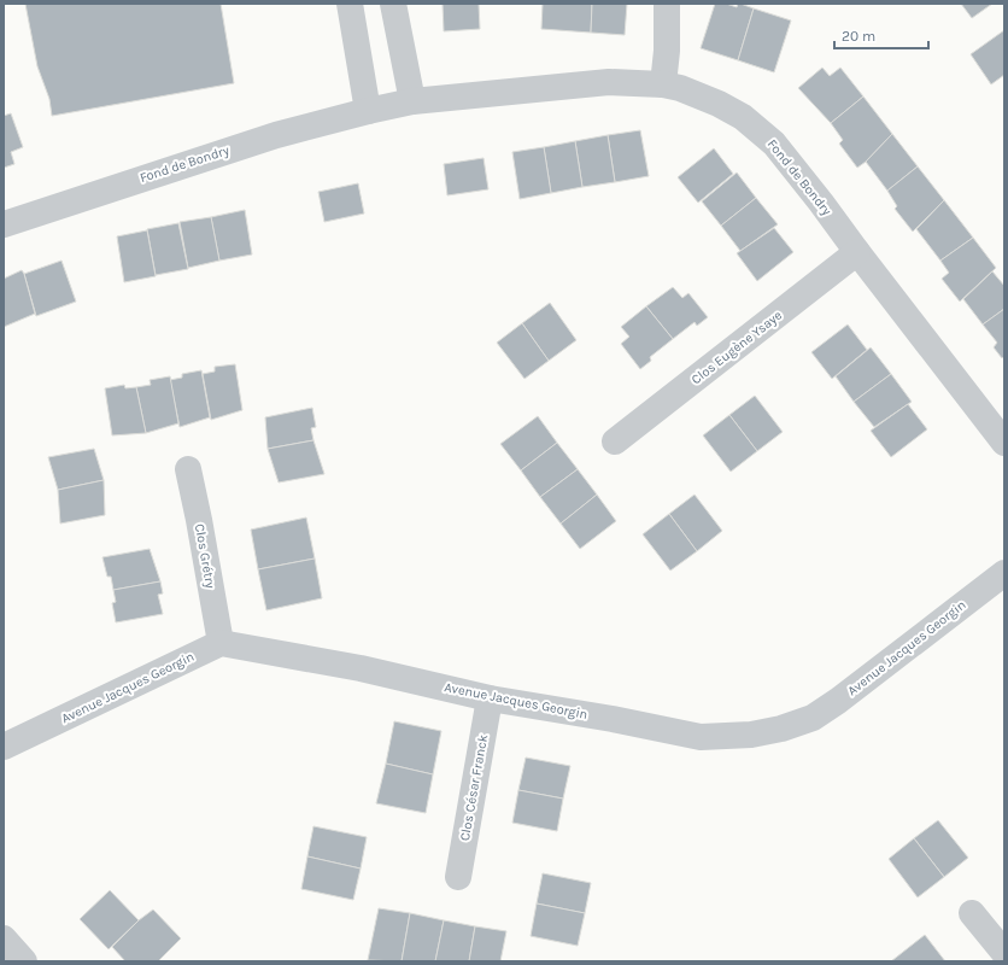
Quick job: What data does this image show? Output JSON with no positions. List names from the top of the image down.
{
  "streets": {
    "street": [
      "Fond de Bondry",
      "Clos Eugène Ysaye",
      "Clos Grétry",
      "Avenue Jacques Georgin",
      "Clos César Franck"
    ]
  },
  "crossings": [
    ["Fond de Bondry", "Clos Eugène Ysaye"],
    ["Clos Grétry", "Avenue Jacques Georgin"],
    ["Avenue Jacques Georgin", "Clos César Franck"]
  ],
  "scale_bar": "20 m"
}
